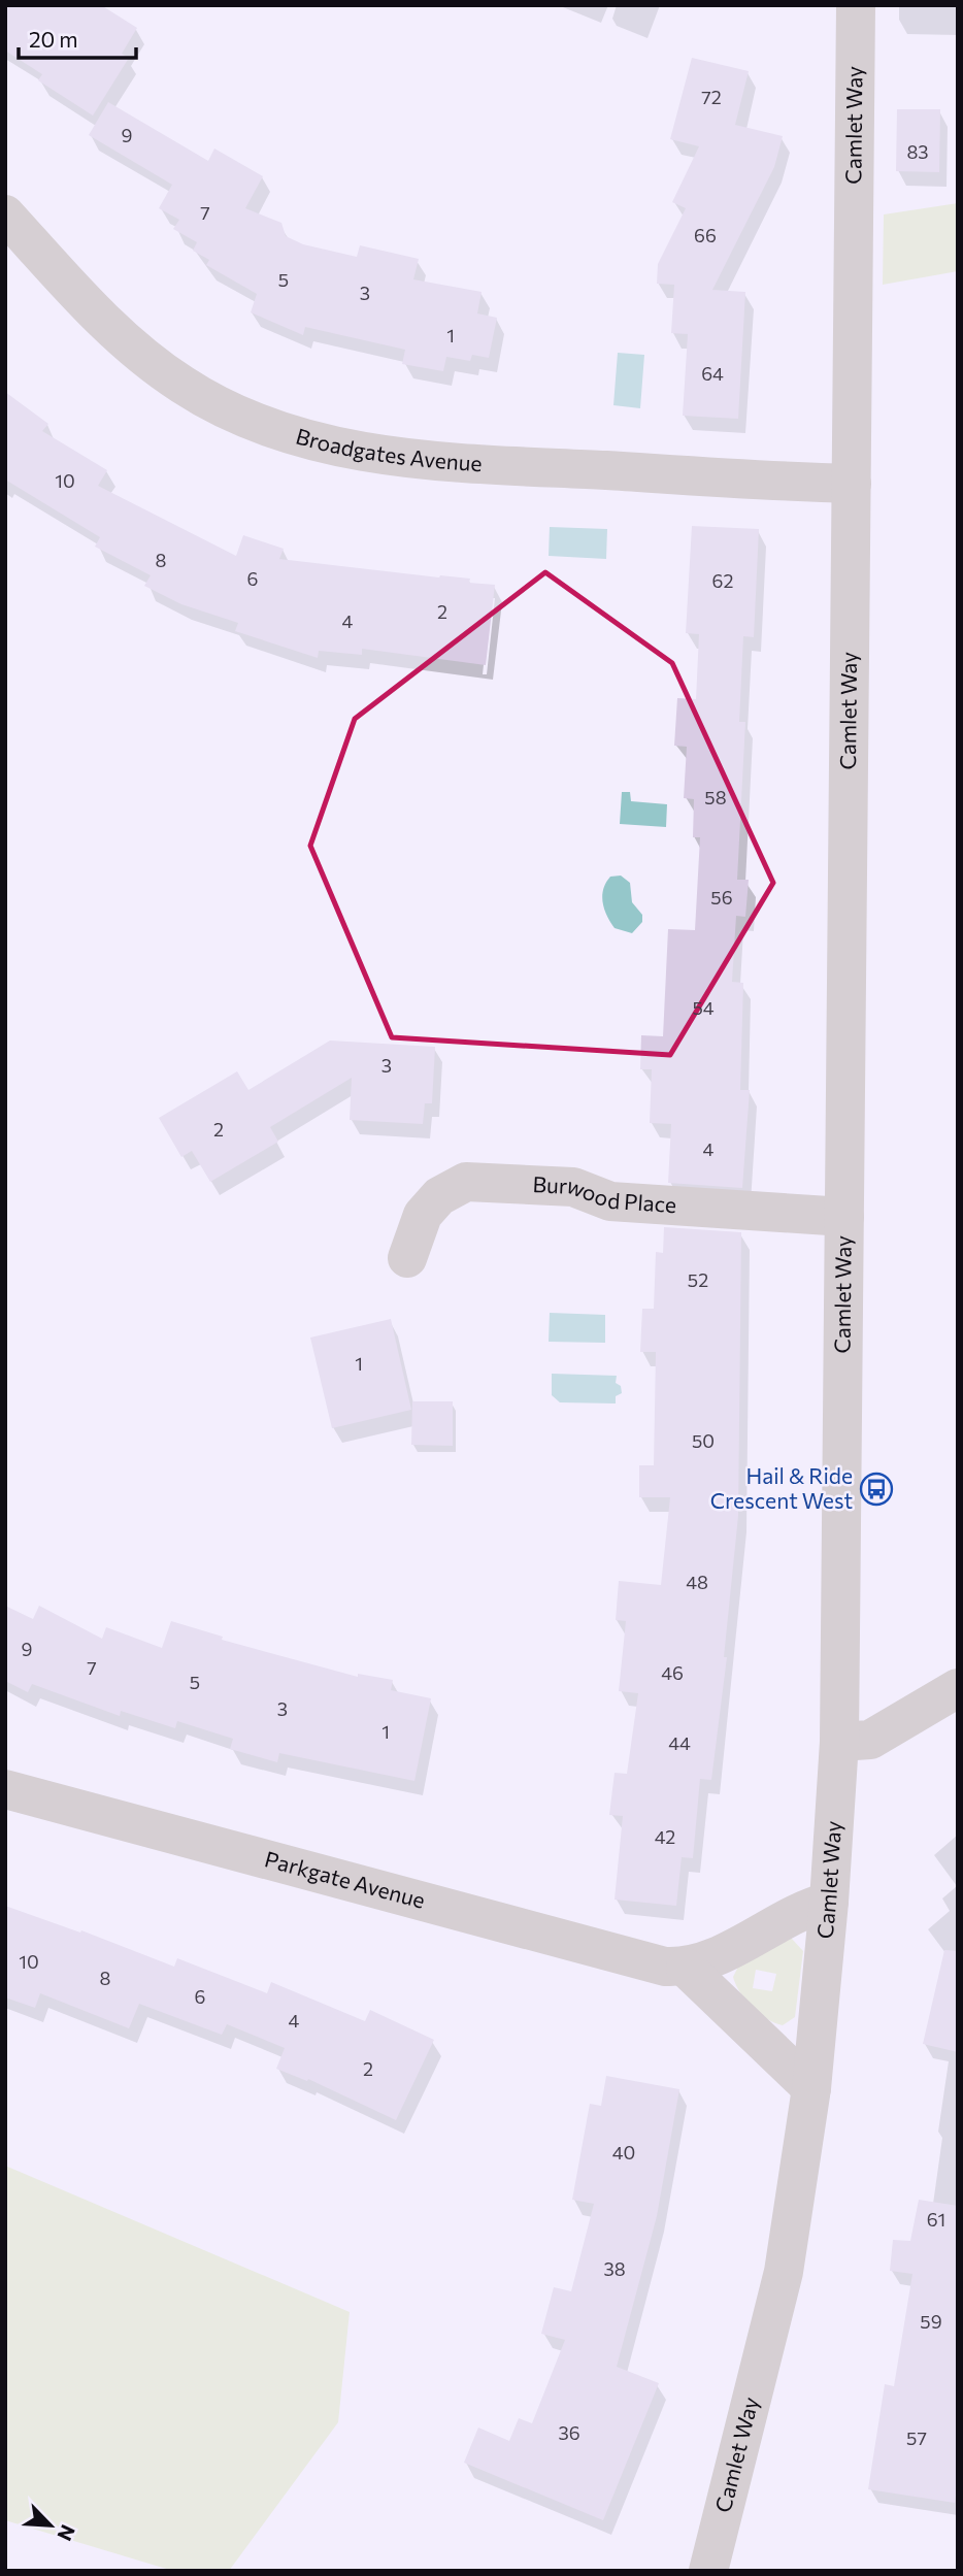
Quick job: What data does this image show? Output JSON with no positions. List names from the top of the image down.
{
  "streets": {
    "street": [
      "Camlet Way",
      "Broadgates Avenue",
      "Burwood Place",
      "Parkgate Avenue"
    ]
  },
  "crossings": [
    ["Camlet Way", "Broadgates Avenue"],
    ["Camlet Way", "Burwood Place"],
    ["Camlet Way", "Parkgate Avenue"]
  ],
  "places": {
    "bus stop": ["Hail & Ride Crescent West"]
  },
  "house_numbers": [
    "72",
    "9",
    "83",
    "7",
    "66",
    "5",
    "3",
    "1",
    "64",
    "10",
    "8",
    "6",
    "62",
    "2",
    "4",
    "58",
    "56",
    "54",
    "3",
    "2",
    "4",
    "52",
    "1",
    "50",
    "48",
    "9",
    "7",
    "46",
    "5",
    "3",
    "1",
    "44",
    "42",
    "10",
    "8",
    "6",
    "4",
    "2",
    "40",
    "61",
    "38",
    "59",
    "36",
    "57"
  ],
  "scale_bar": "20 m",
  "north": "bottom right"
}
